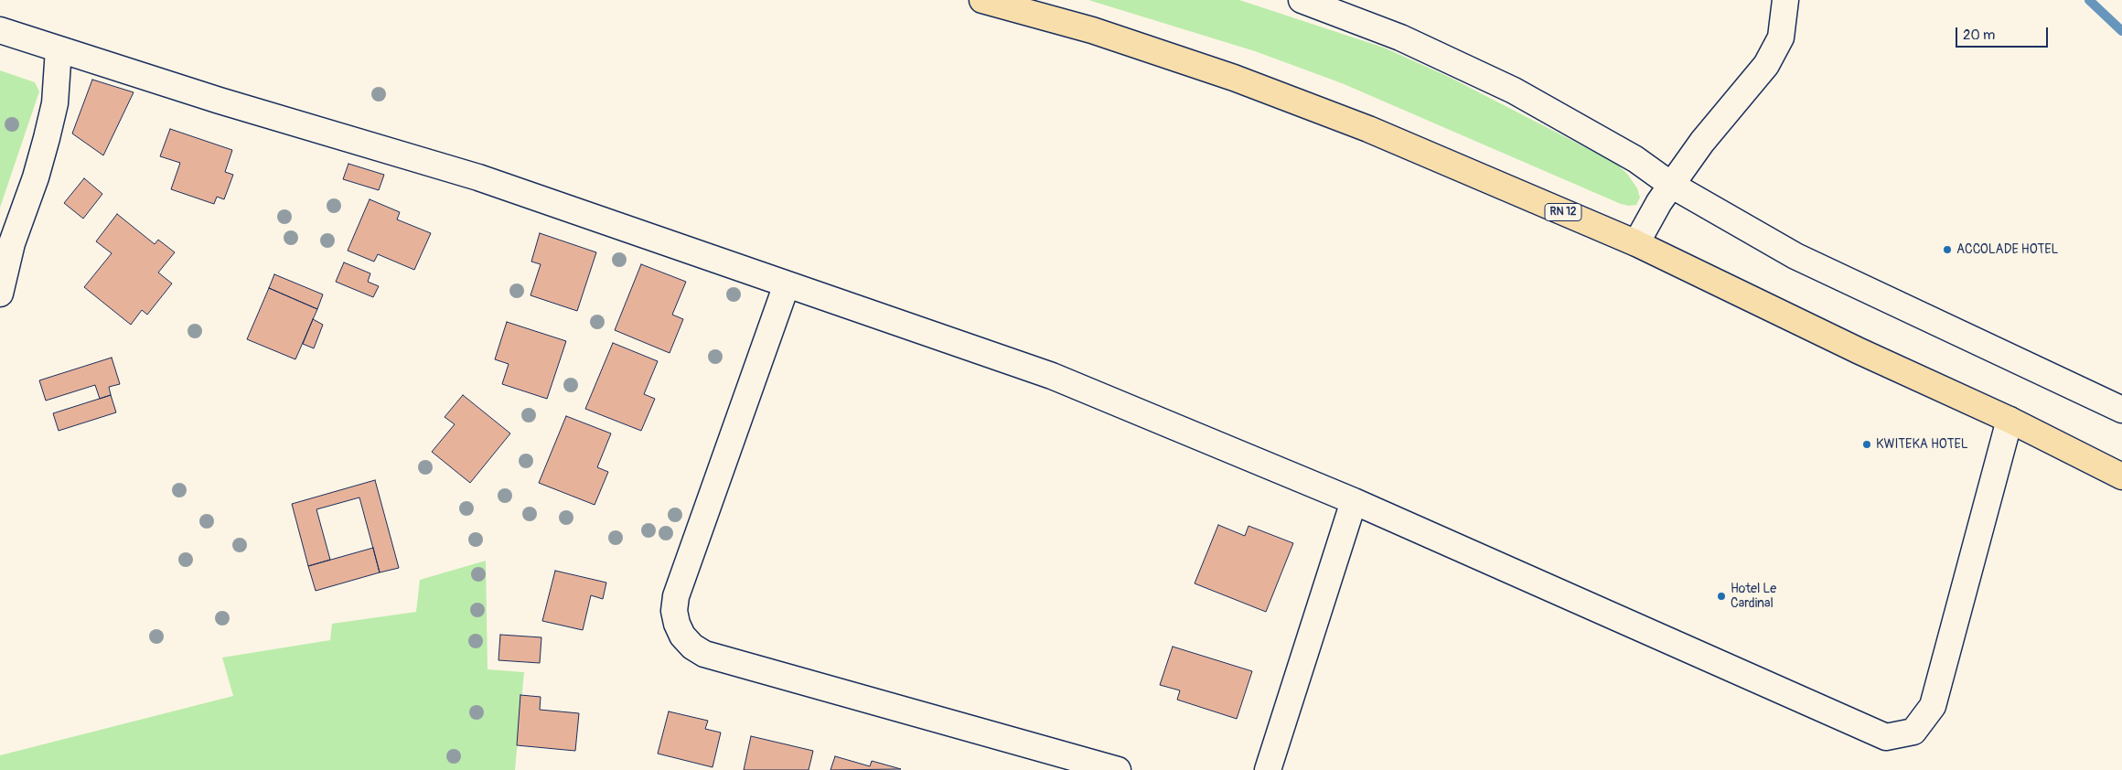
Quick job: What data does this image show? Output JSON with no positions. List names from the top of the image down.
{
  "streets": {
    "main road": ["RN 12"]
  },
  "places": ["ACCOLADE HOTEL", "KWITEKA HOTEL", "Hotel Le Cardinal"],
  "scale_bar": "20 m"
}
